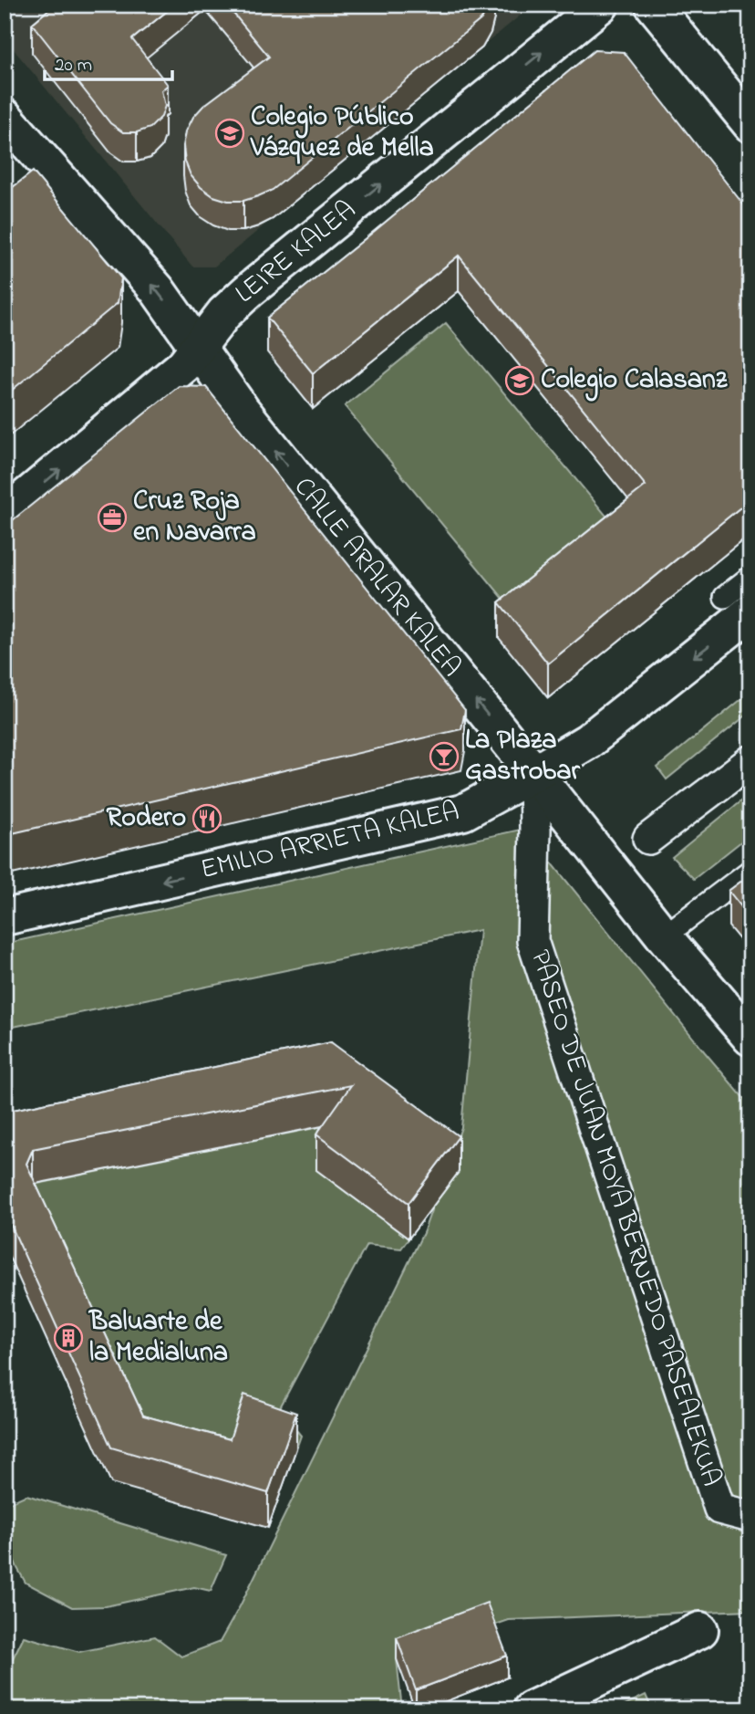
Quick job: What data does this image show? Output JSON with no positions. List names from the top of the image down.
{
  "streets": {
    "street": [
      "LEIRE KALEA",
      "CALLE ARALAR KALEA",
      "EMILIO ARRIETA KALEA",
      "PASEO DE JUAN MOYA BERNEDO PASEALEKUA"
    ]
  },
  "crossings": [
    ["LEIRE KALEA", "CALLE ARALAR KALEA"],
    ["CALLE ARALAR KALEA", "EMILIO ARRIETA KALEA"],
    ["CALLE ARALAR KALEA", "PASEO DE JUAN MOYA BERNEDO PASEALEKUA"],
    ["EMILIO ARRIETA KALEA", "PASEO DE JUAN MOYA BERNEDO PASEALEKUA"]
  ],
  "one_way": ["LEIRE KALEA", "CALLE ARALAR KALEA", "EMILIO ARRIETA KALEA"],
  "places": {
    "school or university": ["Colegio Público Vázquez de Mella", "Colegio Calasanz"],
    "office": ["Cruz Roja en Navarra"],
    "bar": ["La Plaza Gastrobar"],
    "restaurant": ["Rodero"],
    "building": ["Baluarte de la Medialuna"]
  },
  "scale_bar": "20 m"
}
